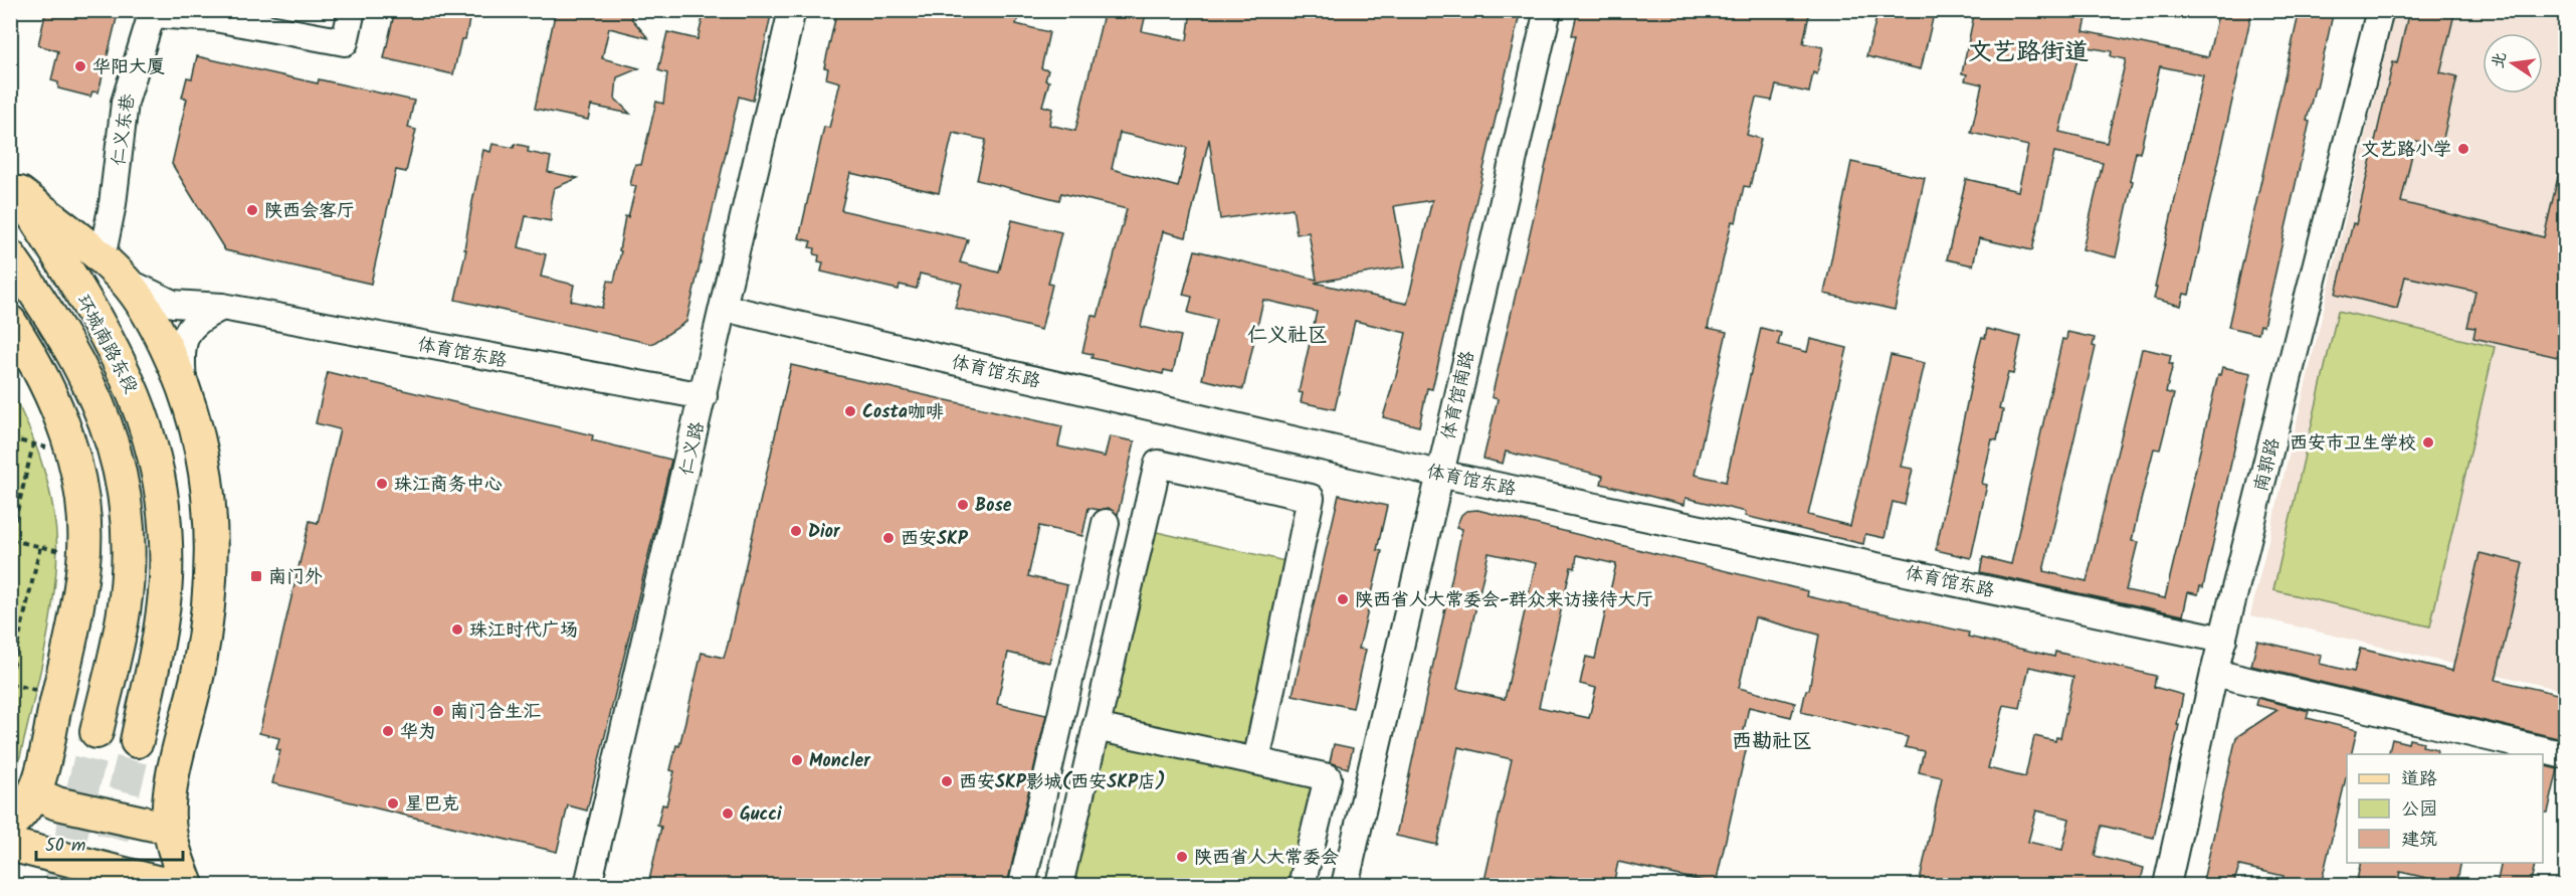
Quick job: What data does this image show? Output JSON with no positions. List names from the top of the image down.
{
  "streets": {
    "main road": ["环城南路东段"],
    "street": [
      "仁义东巷",
      "体育馆东路",
      "体育馆南路",
      "仁义路",
      "南郭路"
    ]
  },
  "crossings": [
    ["体育馆东路", "体育馆南路"],
    ["体育馆东路", "仁义路"],
    ["体育馆东路", "南郭路"]
  ],
  "districts": ["文艺路街道", "仁义社区", "西勘社区"],
  "places": {
    "other": [
      "华阳大厦",
      "文艺路小学",
      "陕西会客厅",
      "Costa咖啡",
      "西安市卫生学校",
      "珠江商务中心",
      "Bose",
      "Dior",
      "西安SKP",
      "陕西省人大常委会-群众来访接待大厅",
      "珠江时代广场",
      "南门合生汇",
      "华为",
      "Moncler",
      "西安SKP影城(西安SKP店)",
      "星巴克",
      "Gucci",
      "陕西省人大常委会"
    ],
    "transit": ["南门外"]
  },
  "legend": ["道路", "公园", "建筑"],
  "scale_bar": "50 m",
  "north": "left"
}
